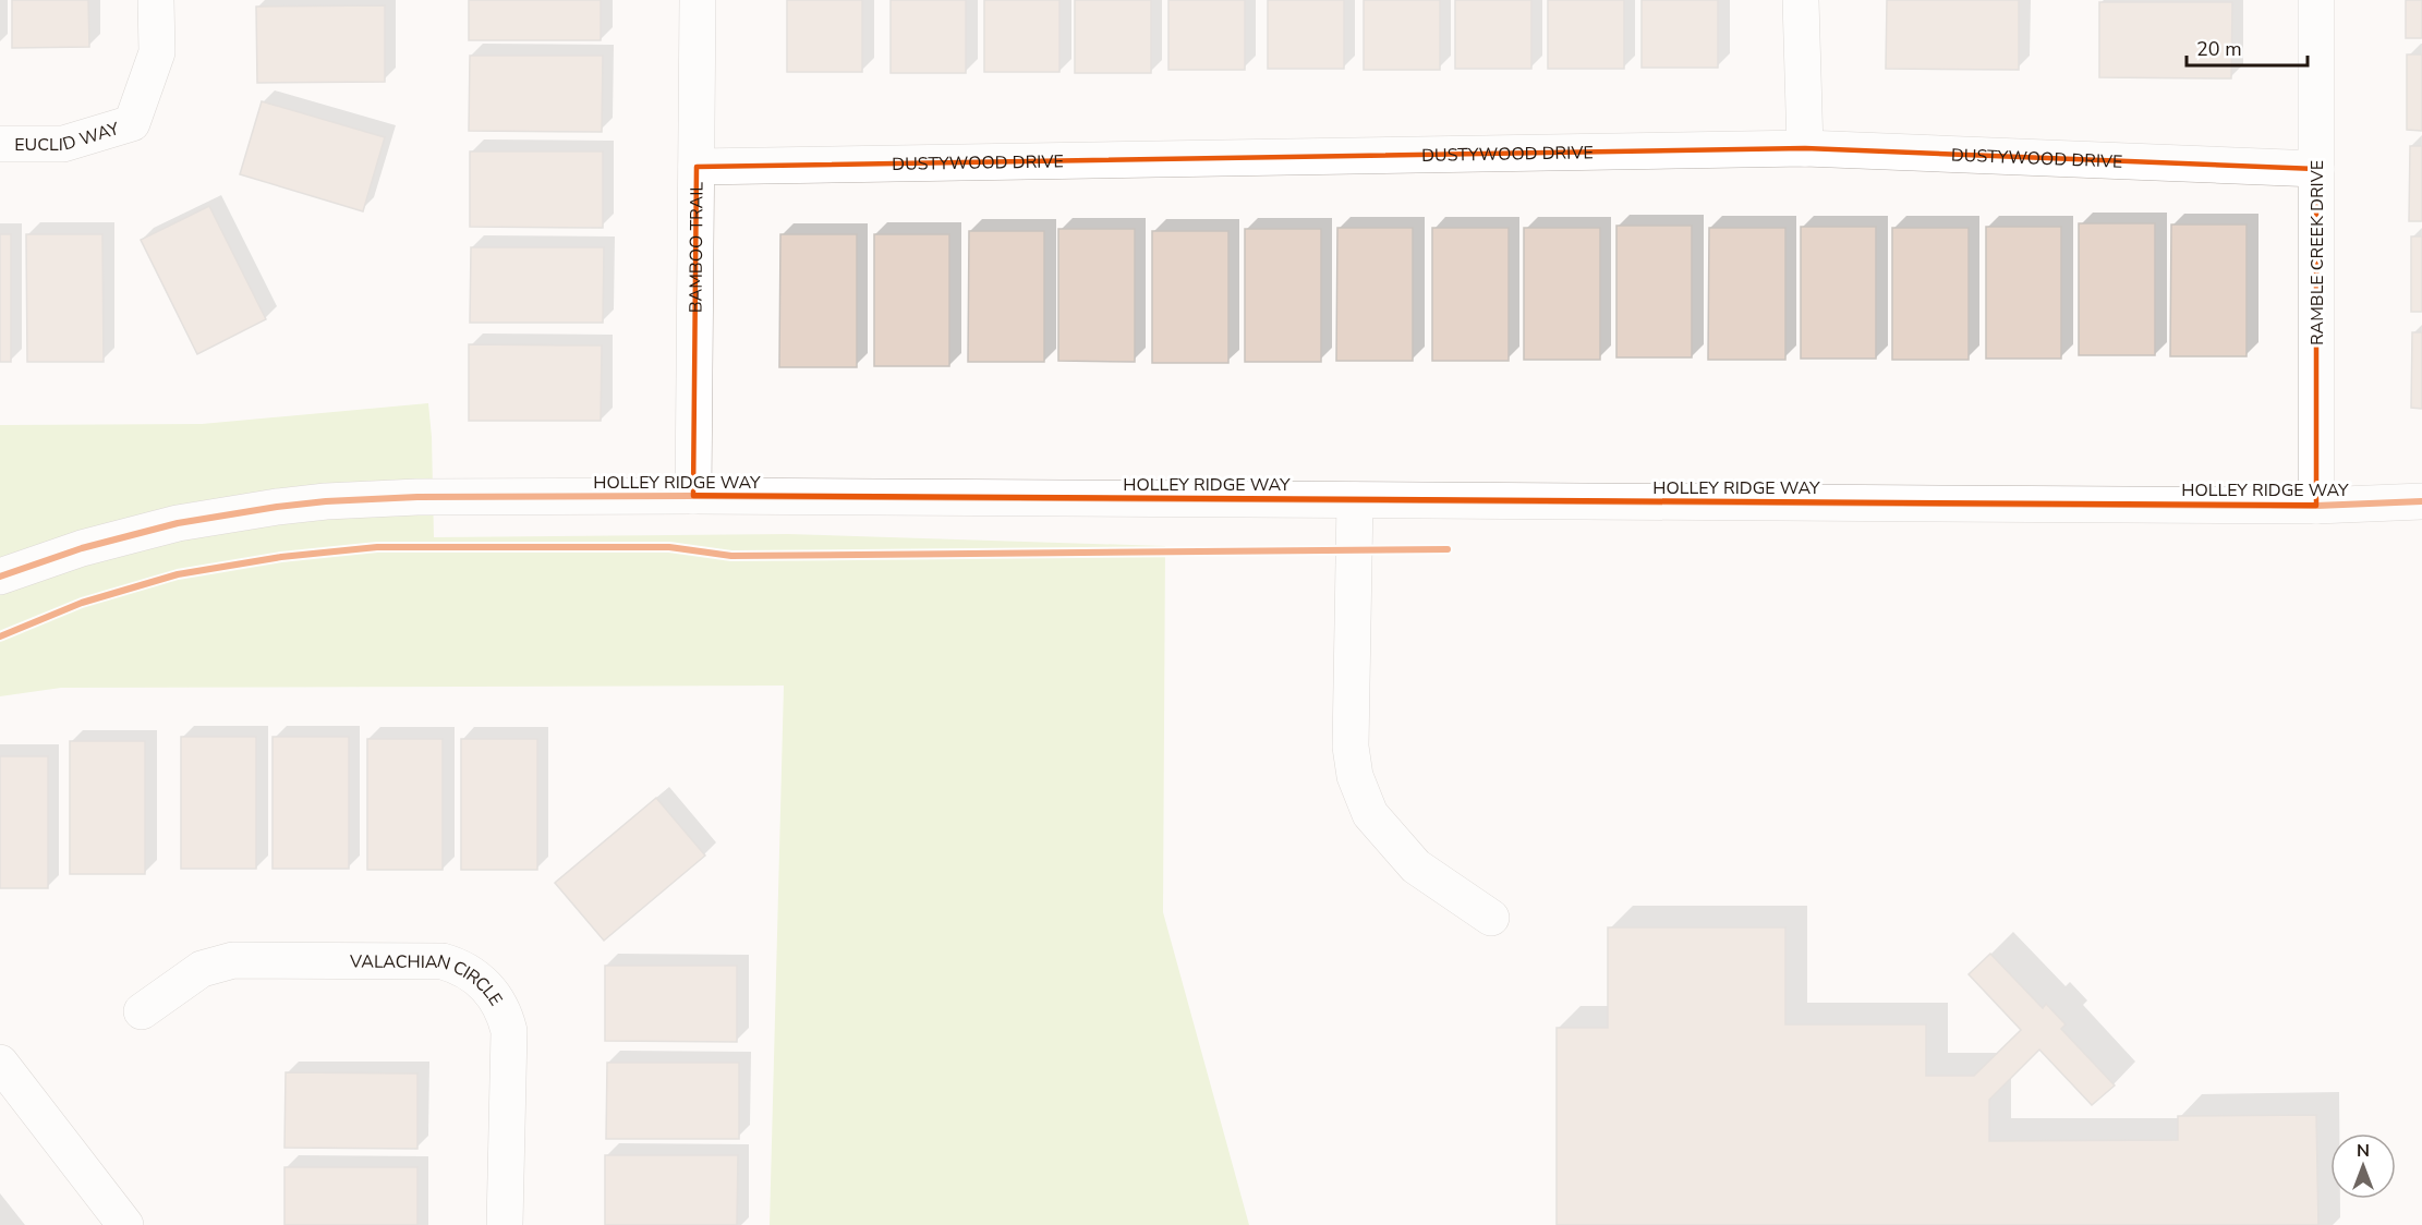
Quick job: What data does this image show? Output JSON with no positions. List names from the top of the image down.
{
  "streets": {
    "street": [
      "EUCLID WAY",
      "DUSTYWOOD DRIVE",
      "BAMBOO TRAIL",
      "RAMBLE CREEK DRIVE",
      "HOLLEY RIDGE WAY",
      "VALACHIAN CIRCLE"
    ]
  },
  "crossings": [
    ["DUSTYWOOD DRIVE", "BAMBOO TRAIL"],
    ["DUSTYWOOD DRIVE", "RAMBLE CREEK DRIVE"],
    ["BAMBOO TRAIL", "HOLLEY RIDGE WAY"],
    ["RAMBLE CREEK DRIVE", "HOLLEY RIDGE WAY"]
  ],
  "scale_bar": "20 m",
  "north": "top"
}
